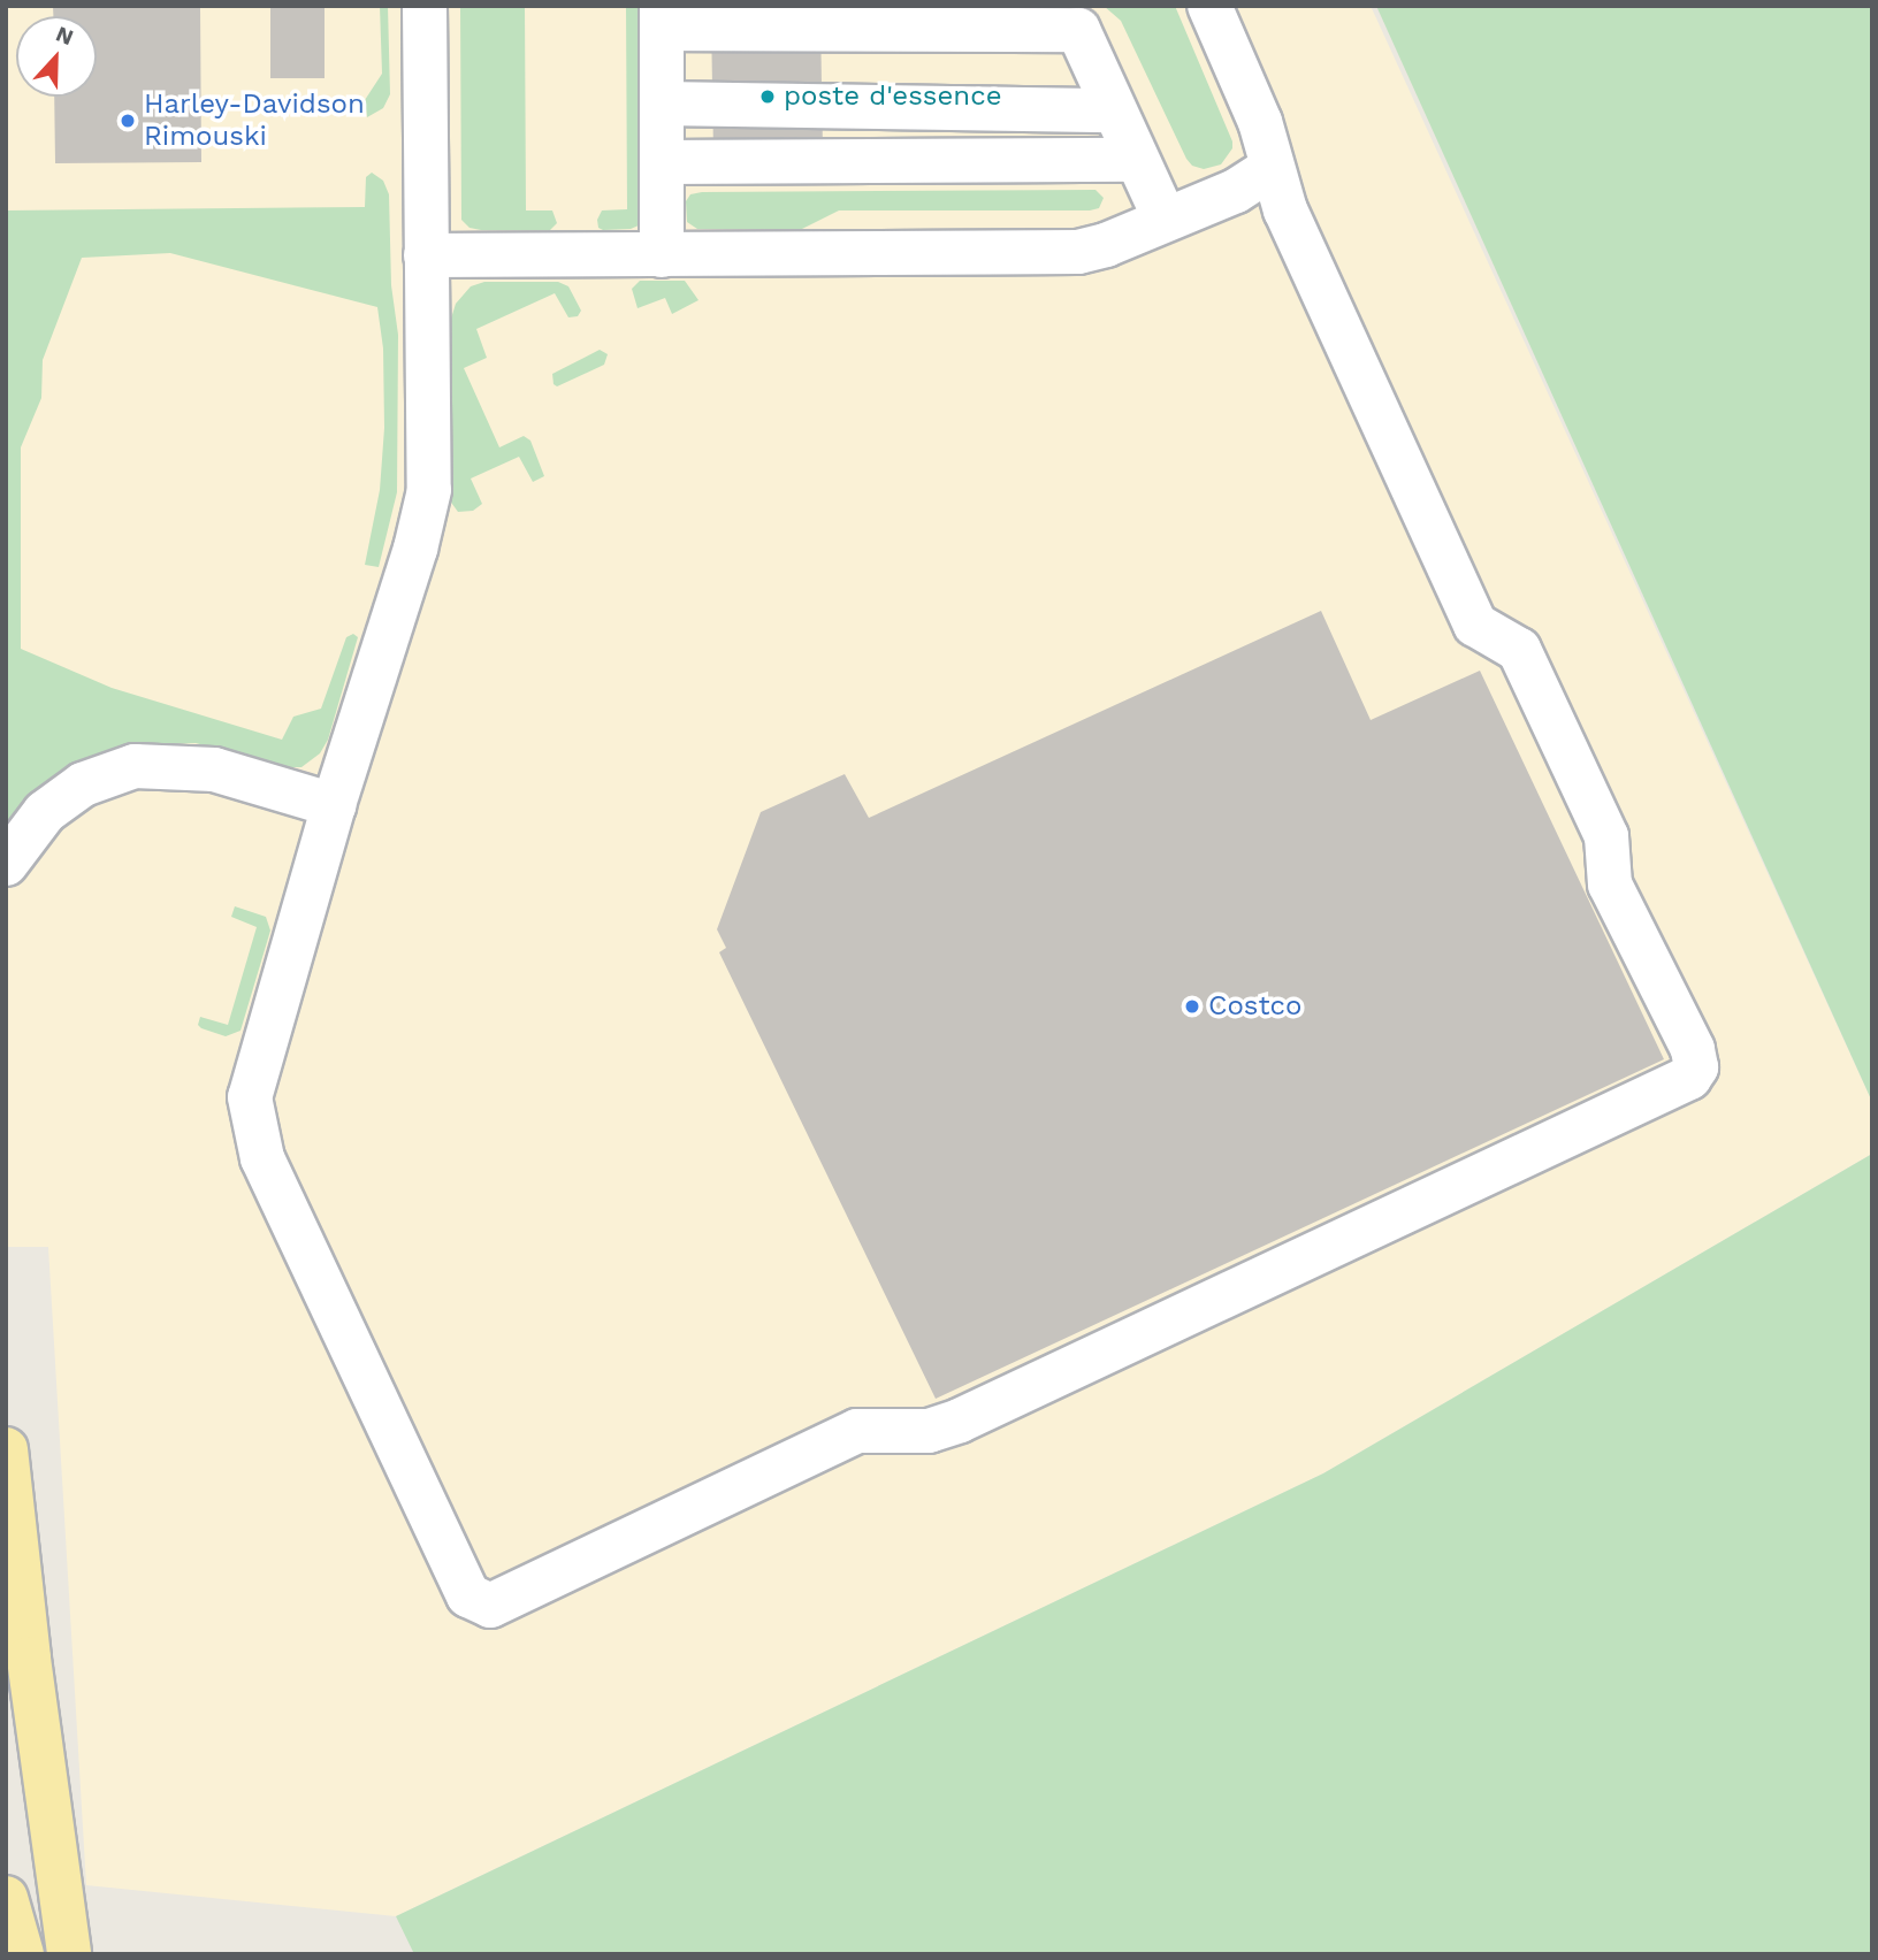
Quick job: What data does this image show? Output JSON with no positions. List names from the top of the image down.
{
  "places": ["poste d'essence", "Harley-Davidson Rimouski", "Costco"],
  "north": "top"
}
